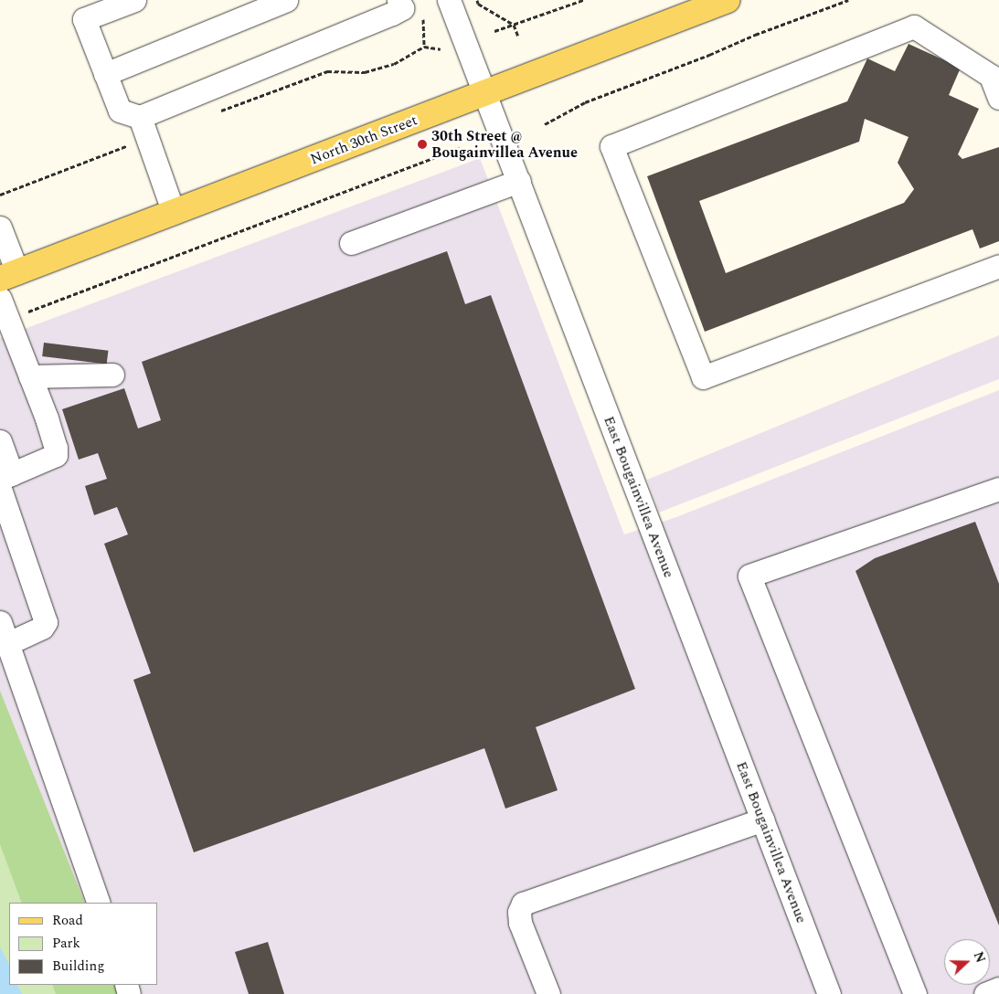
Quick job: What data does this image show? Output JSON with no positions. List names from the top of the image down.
{
  "streets": {
    "main road": ["North 30th Street"],
    "street": ["East Bougainvillea Avenue"]
  },
  "crossings": [
    ["North 30th Street", "East Bougainvillea Avenue"]
  ],
  "places": ["30th Street @ Bougainvillea Avenue"],
  "legend": ["Road", "Park", "Building"],
  "north": "right"
}
